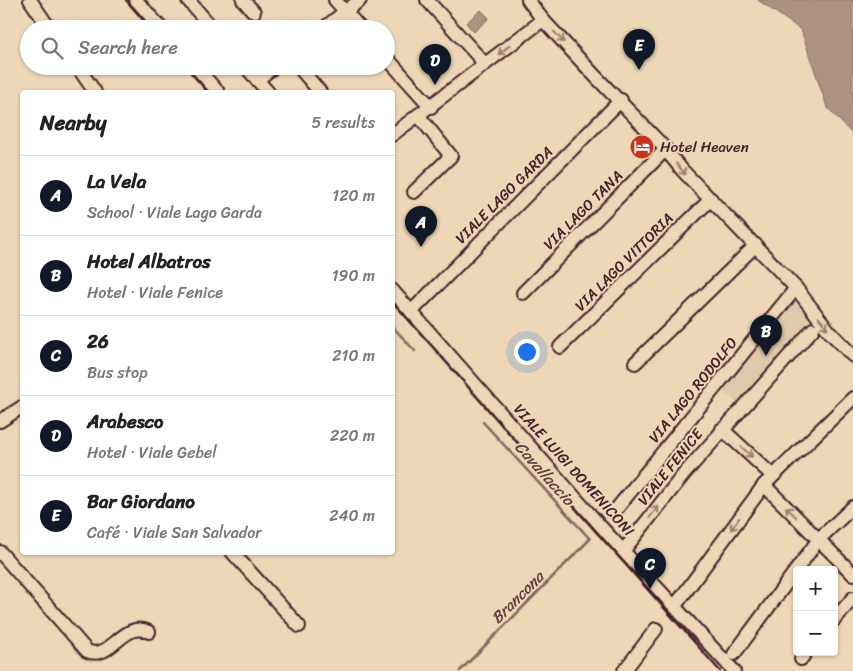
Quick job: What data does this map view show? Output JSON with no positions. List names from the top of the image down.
{
  "streets": {
    "street": [
      "VIALE LAGO GARDA",
      "VIA LAGO TANA",
      "VIA LAGO VITTORIA",
      "VIA LAGO RODOLFO",
      "VIALE FENICE",
      "VIALE LUIGI DOMENICONI"
    ]
  },
  "crossings": [
    ["VIALE LAGO GARDA", "VIALE LUIGI DOMENICONI"],
    ["VIALE FENICE", "VIALE LUIGI DOMENICONI"]
  ],
  "water": ["Cavallaccio", "Brancona"],
  "places": {
    "hotel": ["Hotel Heaven"]
  },
  "page": {
    "search": "Search here",
    "pins": [
      "E",
      "D",
      "A",
      "B",
      "C"
    ],
    "heading": ["Nearby", "5 results"],
    "list": [
      {
        "mark": "A",
        "name": "La Vela",
        "note": "School · Viale Lago Garda",
        "value": "120 m"
      },
      {
        "mark": "B",
        "name": "Hotel Albatros",
        "note": "Hotel · Viale Fenice",
        "value": "190 m"
      },
      {
        "mark": "C",
        "name": "26",
        "note": "Bus stop",
        "value": "210 m"
      },
      {
        "mark": "D",
        "name": "Arabesco",
        "note": "Hotel · Viale Gebel",
        "value": "220 m"
      },
      {
        "mark": "E",
        "name": "Bar Giordano",
        "note": "Café · Viale San Salvador",
        "value": "240 m"
      }
    ],
    "map_buttons": ["+", "−"]
  }
}
